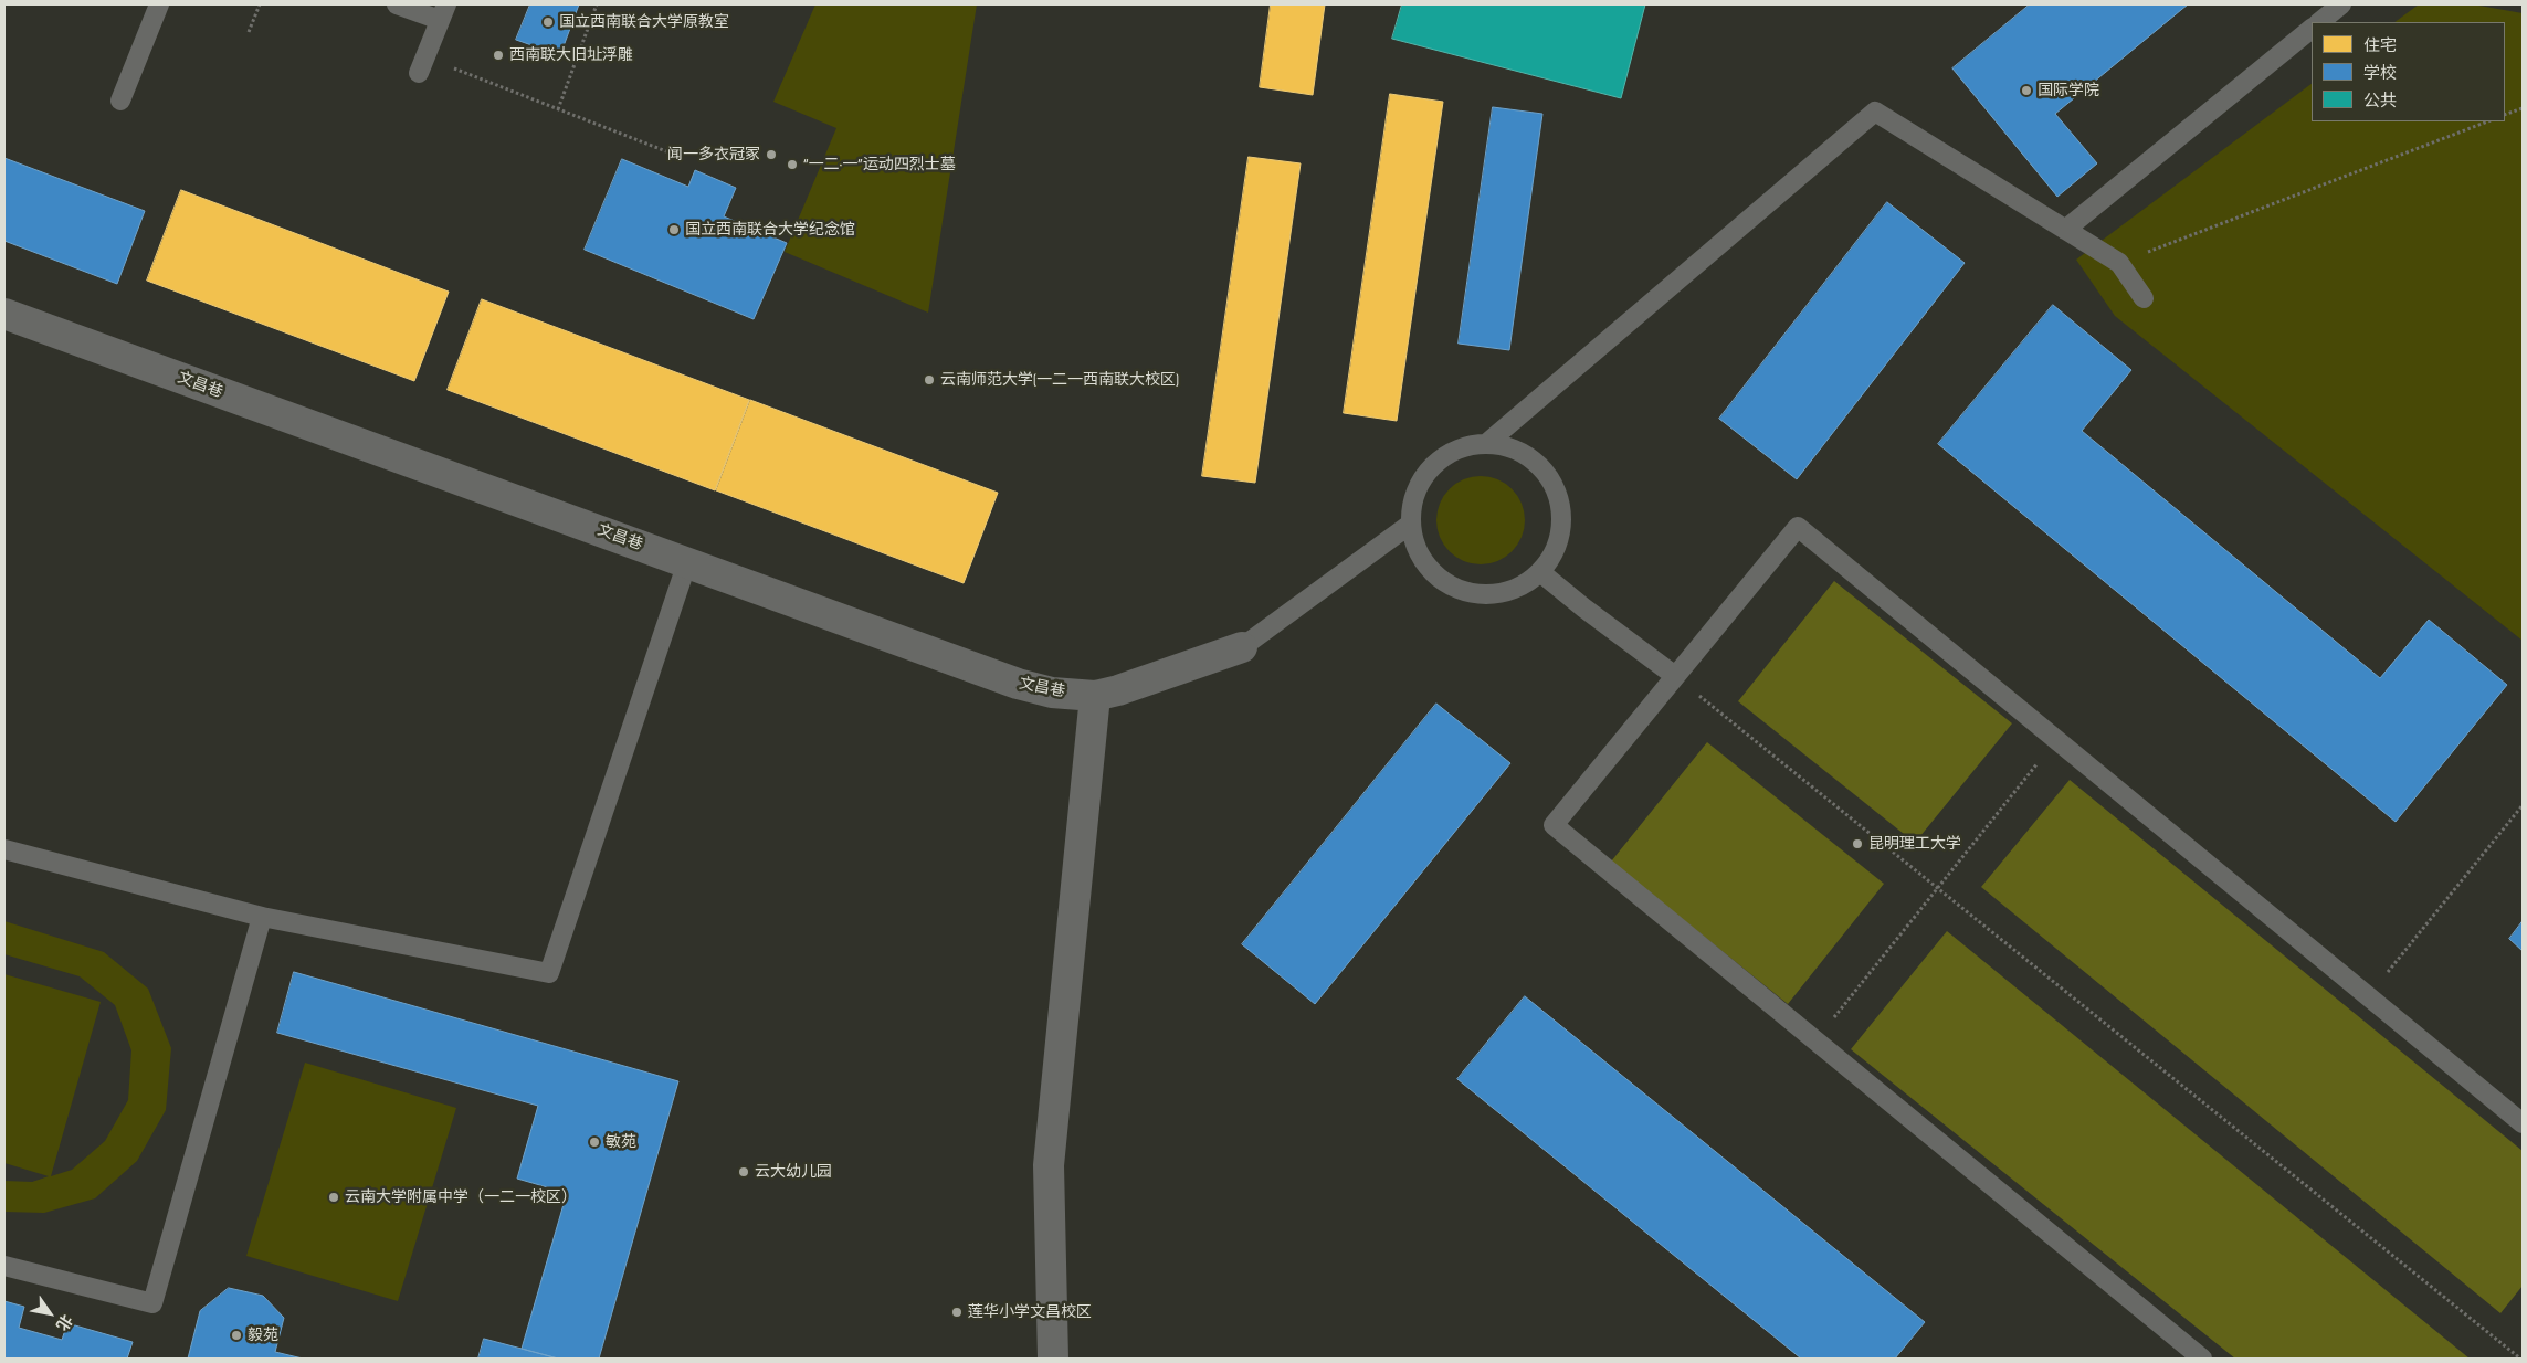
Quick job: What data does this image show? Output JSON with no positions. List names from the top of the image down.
{
  "streets": {
    "street": ["文昌巷"]
  },
  "places": [
    "国立西南联合大学原教室",
    "西南联大旧址浮雕",
    "国际学院",
    "闻一多衣冠冢",
    "“一二·一”运动四烈士墓",
    "国立西南联合大学纪念馆",
    "云南师范大学(一二一西南联大校区)",
    "昆明理工大学",
    "敏苑",
    "云大幼儿园",
    "云南大学附属中学（一二一校区）",
    "莲华小学文昌校区",
    "毅苑"
  ],
  "legend": ["住宅", "学校", "公共"],
  "north": "bottom right"
}
